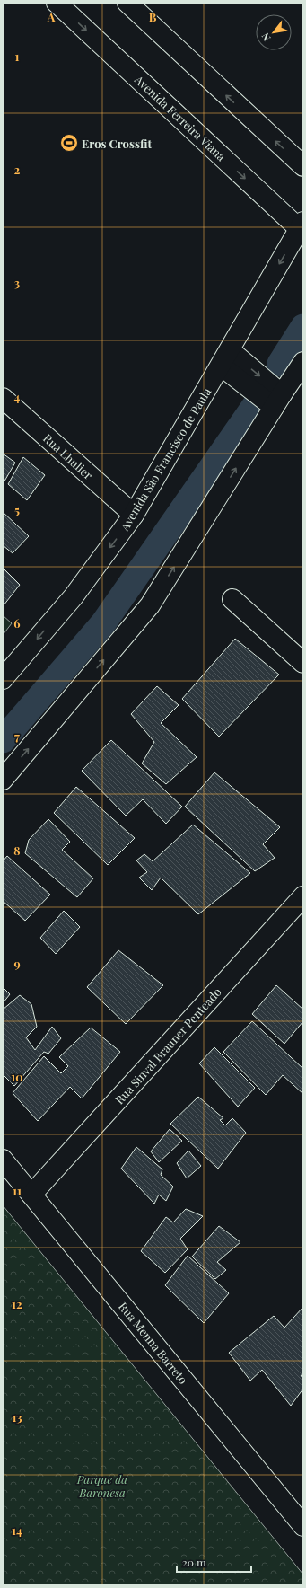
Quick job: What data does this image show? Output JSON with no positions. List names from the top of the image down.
{
  "streets": {
    "main road": [
      "Avenida Ferreira Viana",
      "Rua Lhulier",
      "Avenida São Francisco de Paula",
      "Rua Sinval Brauner Penteado",
      "Rua Menna Barreto"
    ]
  },
  "crossings": [
    ["Avenida Ferreira Viana", "Avenida São Francisco de Paula"],
    ["Rua Lhulier", "Avenida São Francisco de Paula"],
    ["Rua Sinval Brauner Penteado", "Rua Menna Barreto"]
  ],
  "parks": ["Parque da Baronesa"],
  "places": {
    "sports": ["Eros Crossfit"]
  },
  "scale_bar": "20 m",
  "north": "bottom left",
  "grid": {
    "columns": ["A", "B"],
    "rows": [
      "1",
      "2",
      "3",
      "4",
      "5",
      "6",
      "7",
      "8",
      "9",
      "10",
      "11",
      "12",
      "13",
      "14"
    ]
  }
}
